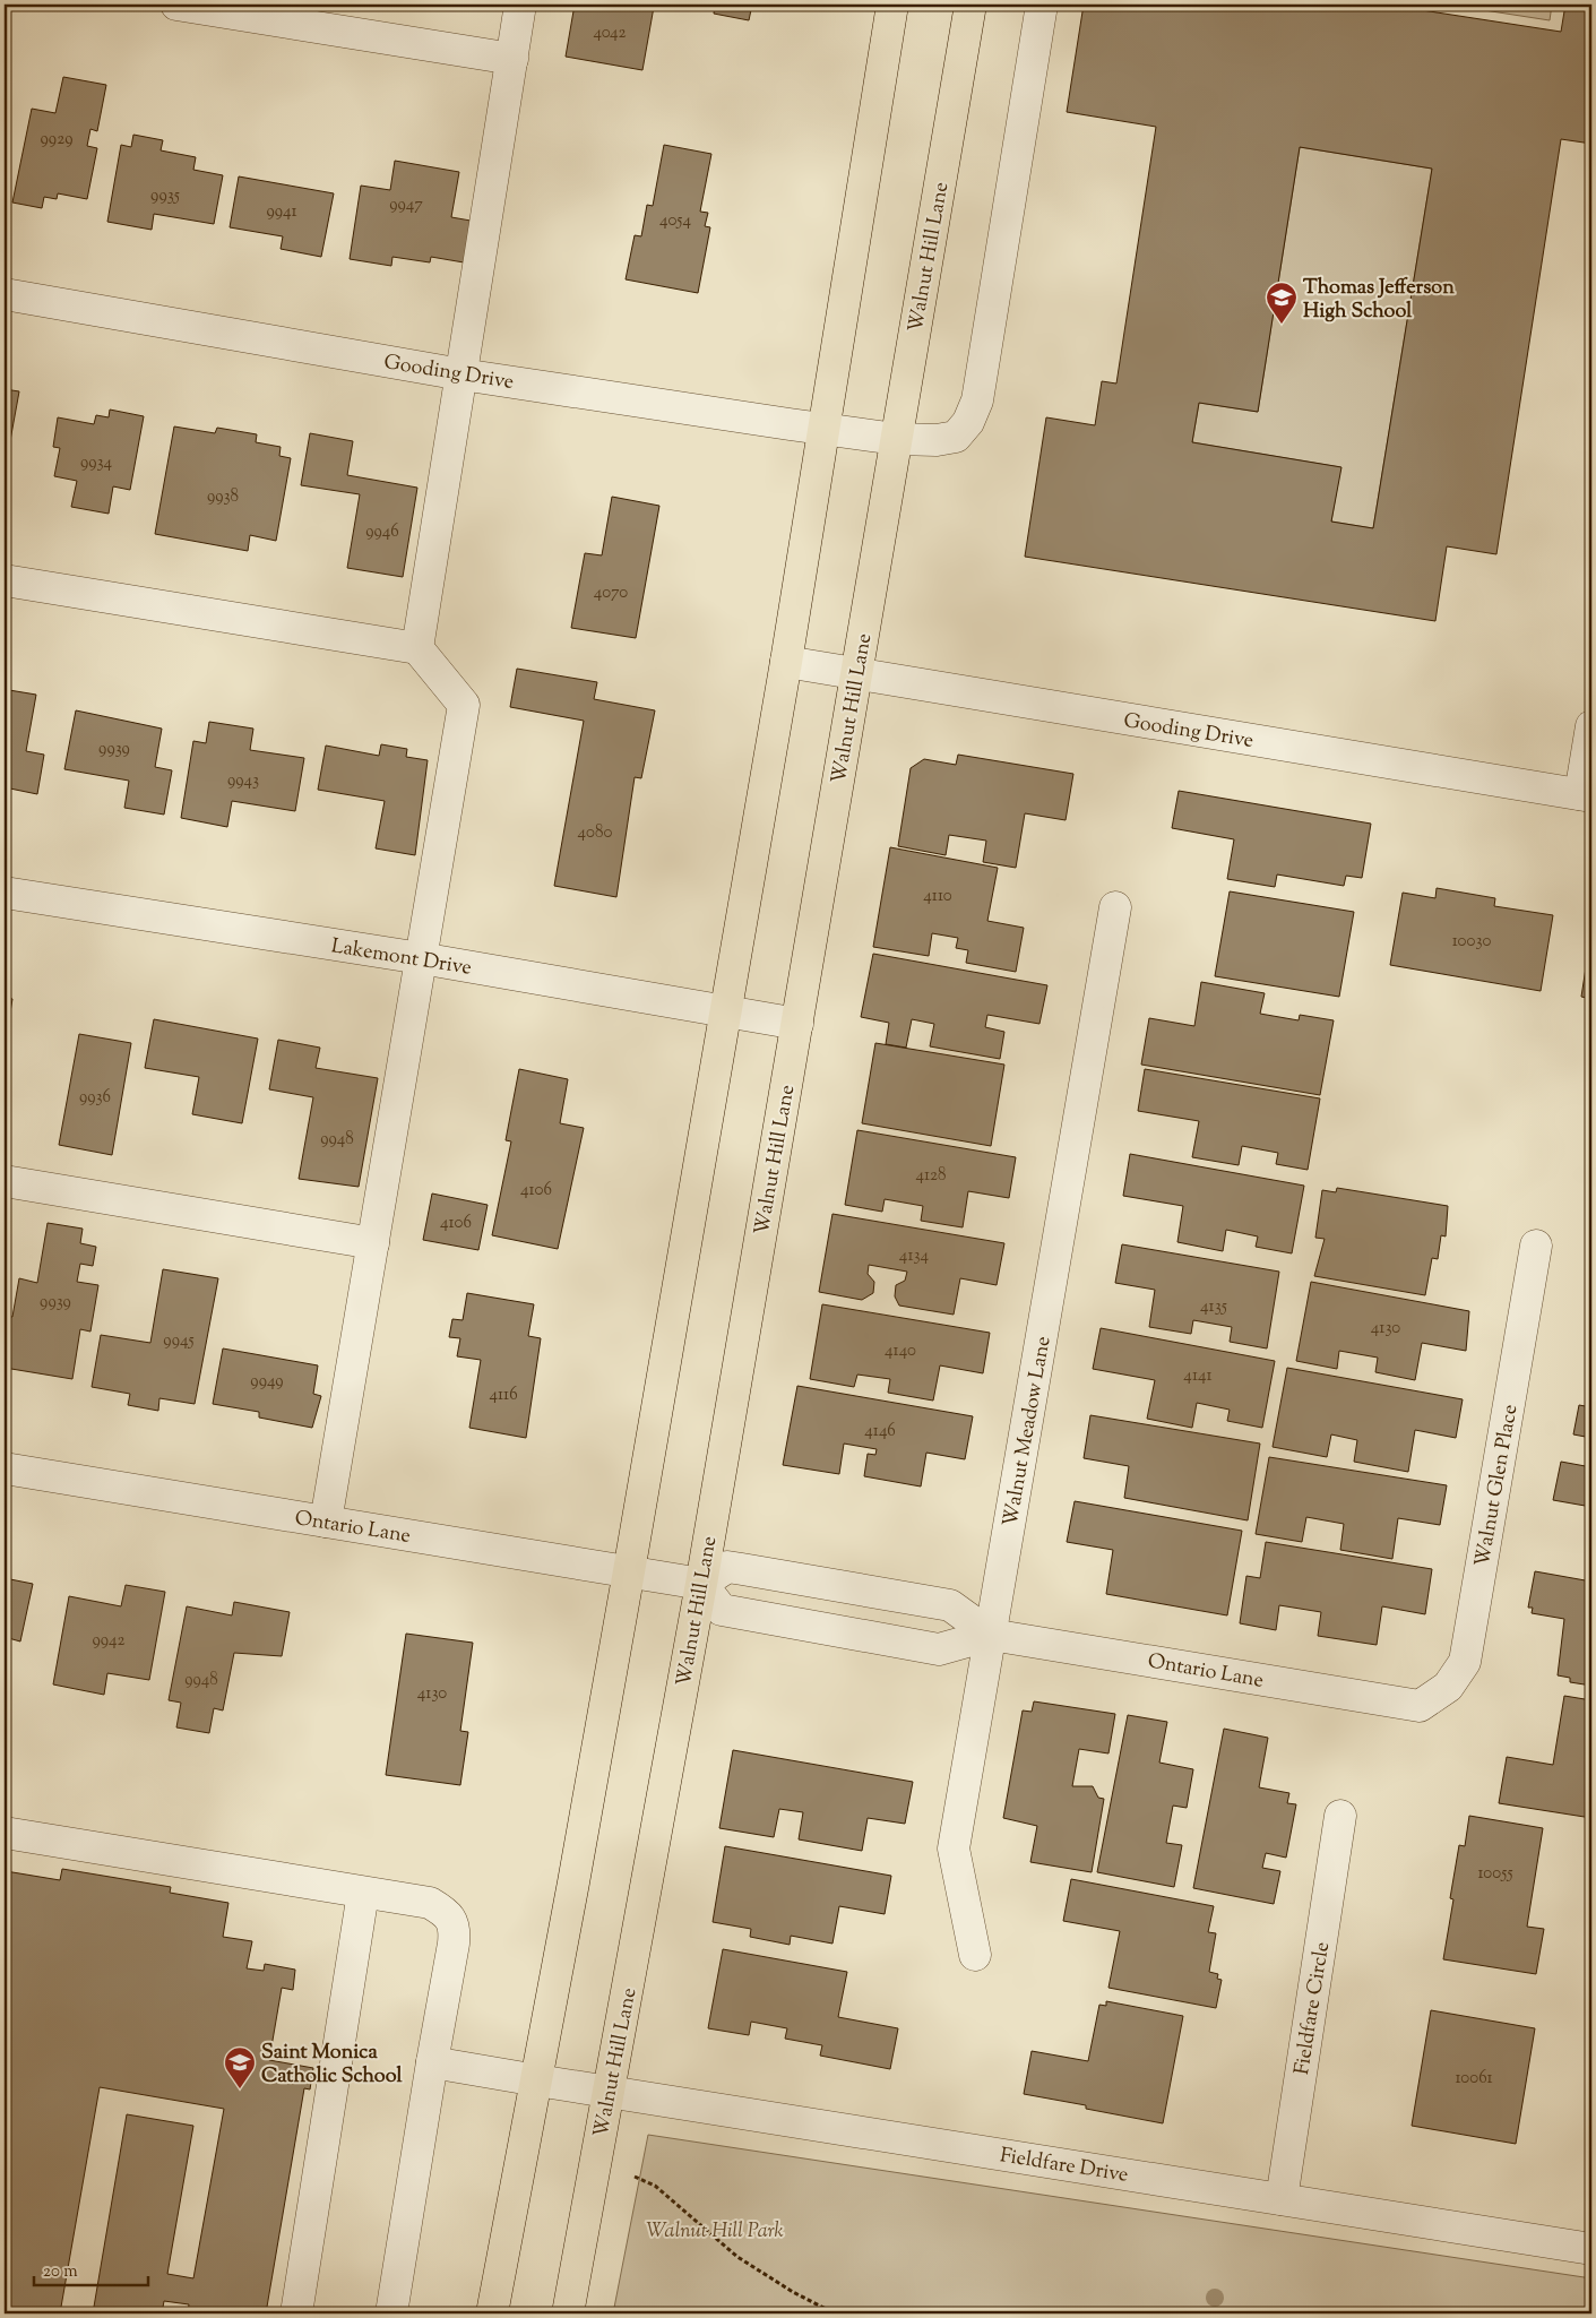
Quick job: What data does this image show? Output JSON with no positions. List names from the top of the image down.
{
  "streets": {
    "main road": ["Walnut Hill Lane"],
    "street": [
      "Gooding Drive",
      "Lakemont Drive",
      "Walnut Meadow Lane",
      "Walnut Glen Place",
      "Ontario Lane",
      "Fieldfare Circle",
      "Fieldfare Drive"
    ]
  },
  "crossings": [
    ["Walnut Hill Lane", "Gooding Drive"],
    ["Walnut Hill Lane", "Lakemont Drive"],
    ["Walnut Hill Lane", "Ontario Lane"],
    ["Walnut Hill Lane", "Fieldfare Drive"],
    ["Walnut Meadow Lane", "Ontario Lane"],
    ["Walnut Glen Place", "Ontario Lane"],
    ["Fieldfare Circle", "Fieldfare Drive"]
  ],
  "parks": ["Walnut Hill Park"],
  "places": {
    "school or university": ["Thomas Jefferson High School", "Saint Monica Catholic School"]
  },
  "house_numbers": [
    "4042",
    "9929",
    "9935",
    "9947",
    "9941",
    "4054",
    "9934",
    "9938",
    "9946",
    "4070",
    "9939",
    "9943",
    "4080",
    "4110",
    "10030",
    "9936",
    "9948",
    "4128",
    "4106",
    "4106",
    "4134",
    "9939",
    "4135",
    "4130",
    "9945",
    "4140",
    "4141",
    "9949",
    "4116",
    "4146",
    "9942",
    "9948",
    "4130",
    "10055",
    "10061"
  ],
  "scale_bar": "20 m"
}
